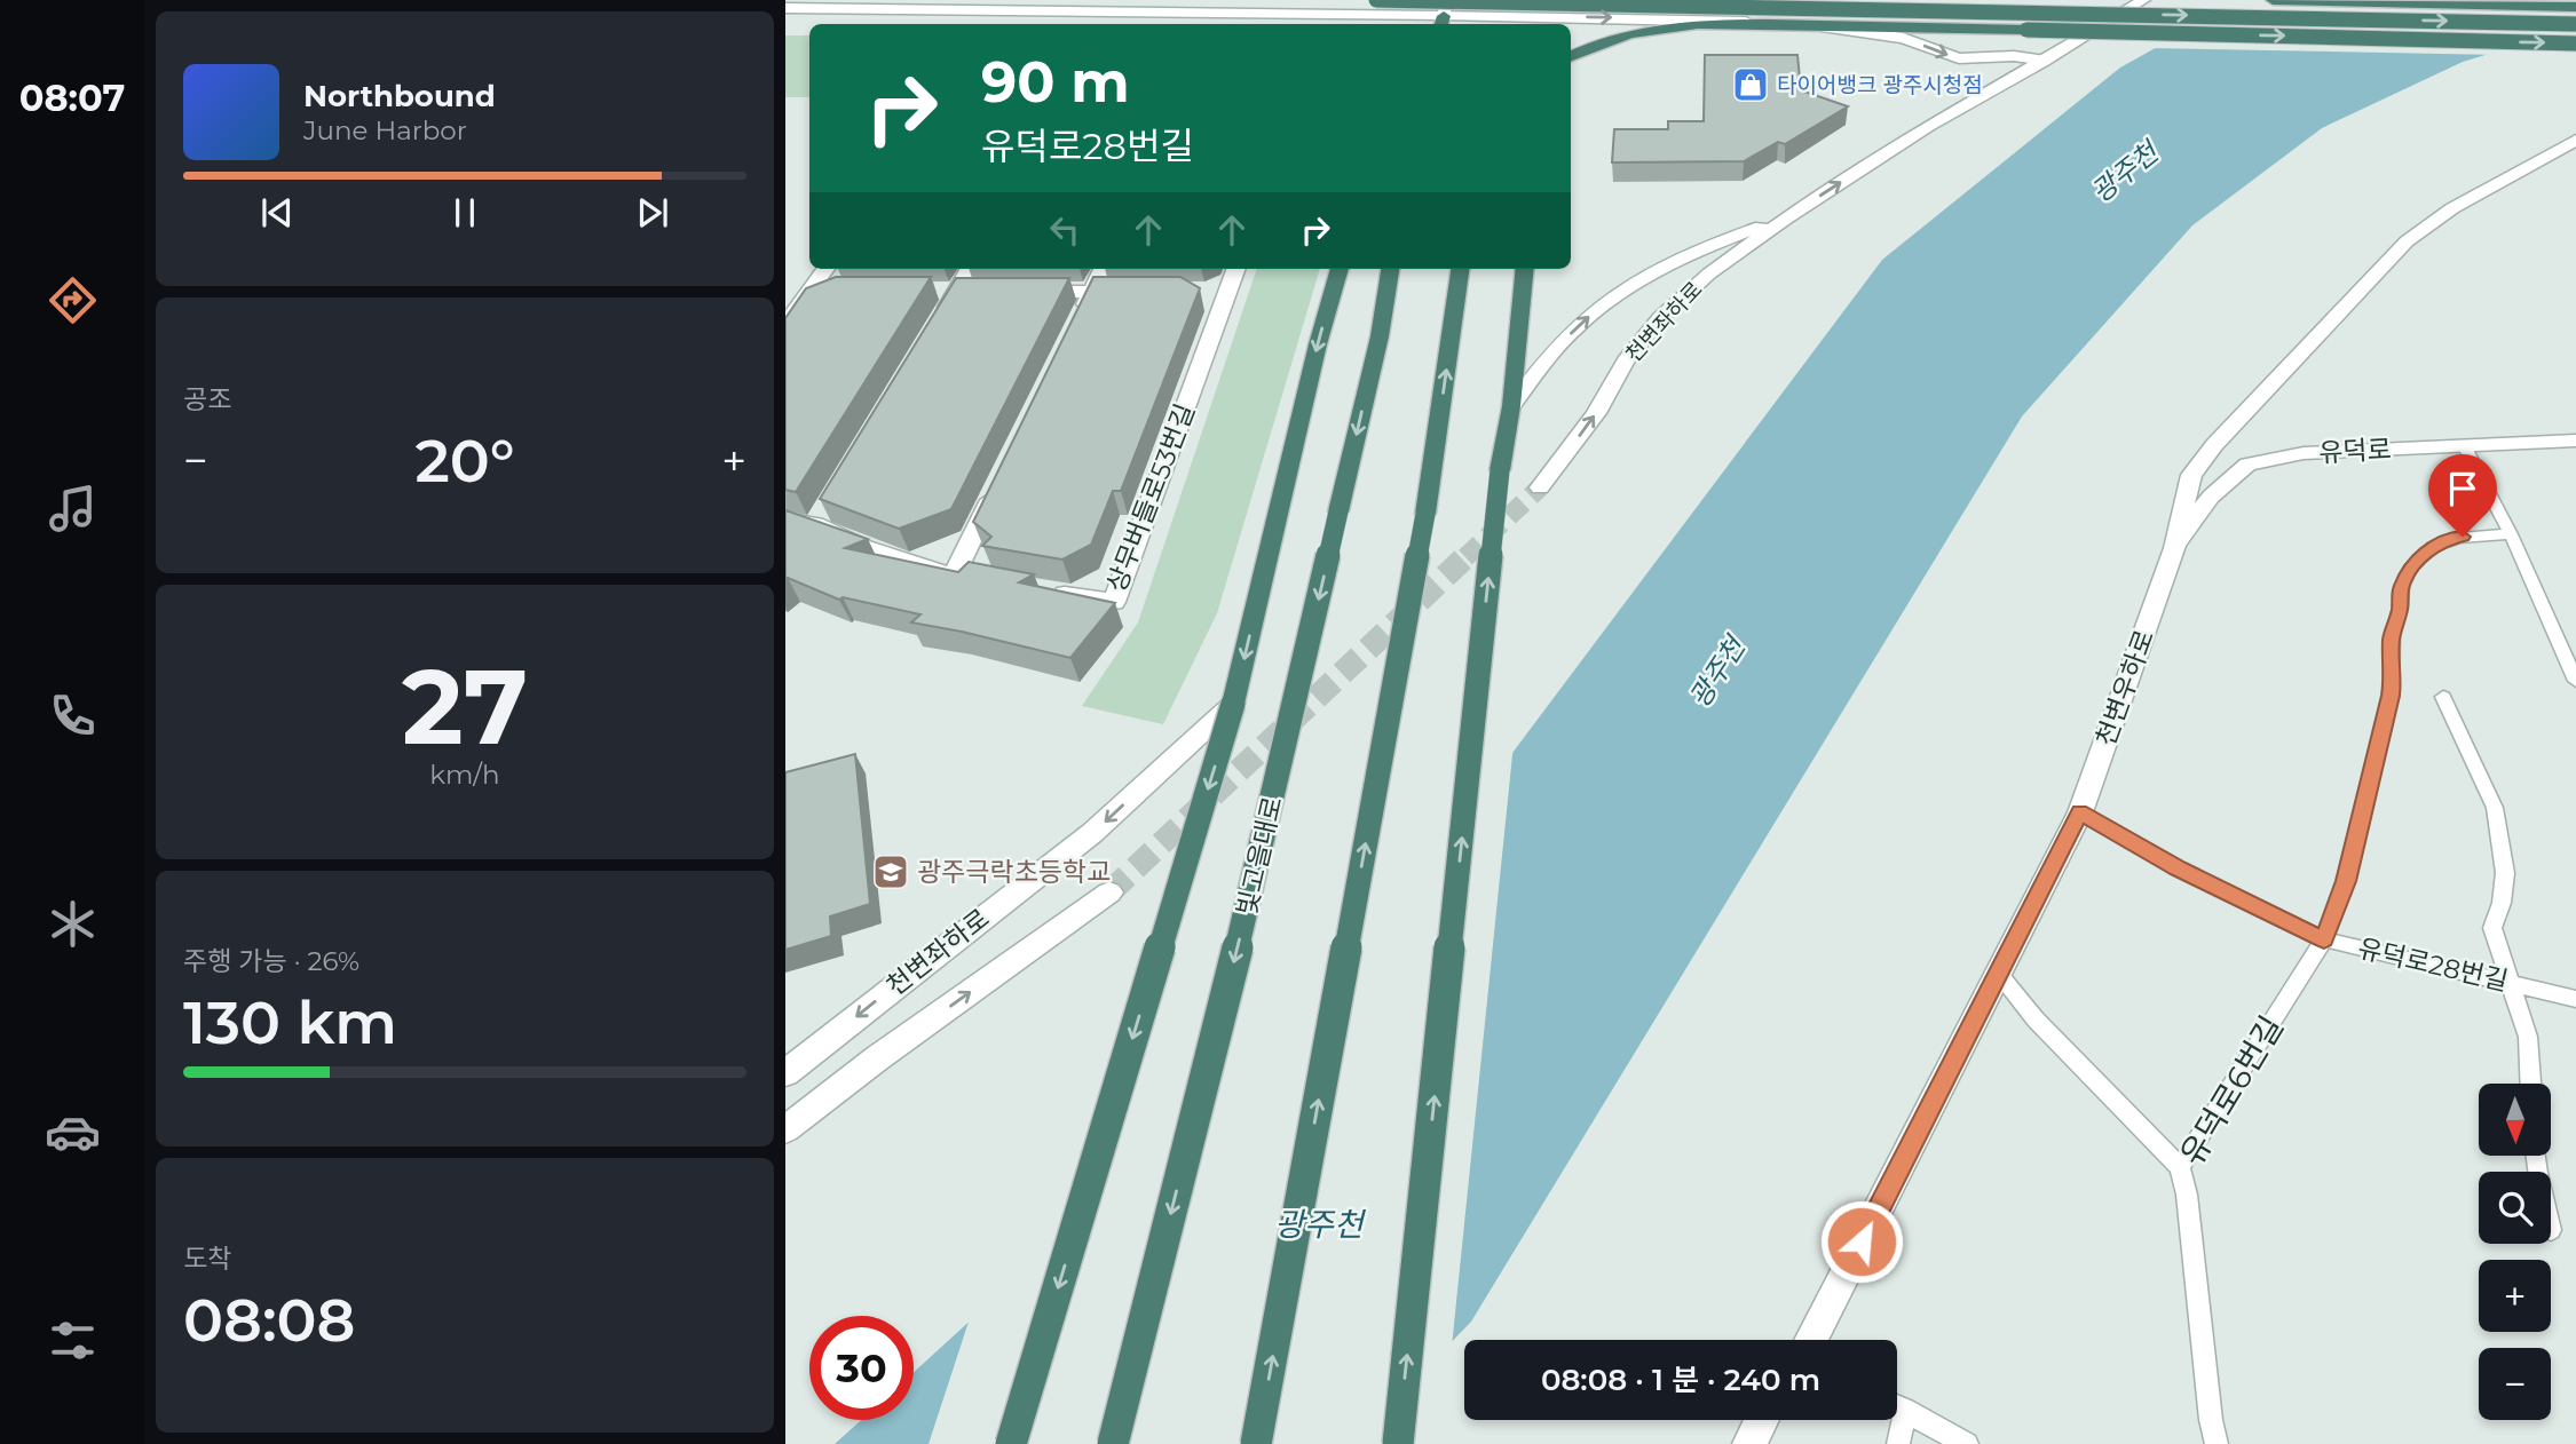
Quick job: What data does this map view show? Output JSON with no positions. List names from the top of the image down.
{
  "streets": {
    "highway": ["빛고을대로"],
    "street": [
      "천변좌하로",
      "유덕로",
      "상무버들로53번길",
      "천변우하로"
    ],
    "lane": ["유덕로28번길", "유덕로6번길"]
  },
  "crossings": [
    ["유덕로", "천변우하로"],
    ["천변우하로", "유덕로28번길"],
    ["유덕로28번길", "유덕로6번길"]
  ],
  "water": ["광주천"],
  "places": {
    "shop": ["타이어뱅크 광주시청점"],
    "school or university": ["광주극락초등학교"]
  },
  "north": "bottom",
  "page": {
    "tabs": "08:07",
    "turn": ["90 m", "유덕로28번길"],
    "song": ["Northbound", "June Harbor"],
    "tile": [
      "공조",
      ["27", "km/h"],
      ["주행 가능 · 26%", "130 km"],
      ["도착", "08:08"]
    ],
    "heat": ["−", "20°", "+"],
    "map_buttons": ["+", "−"],
    "limit": "30",
    "trip": "08:08 · 1 분 · 240 m"
  }
}
